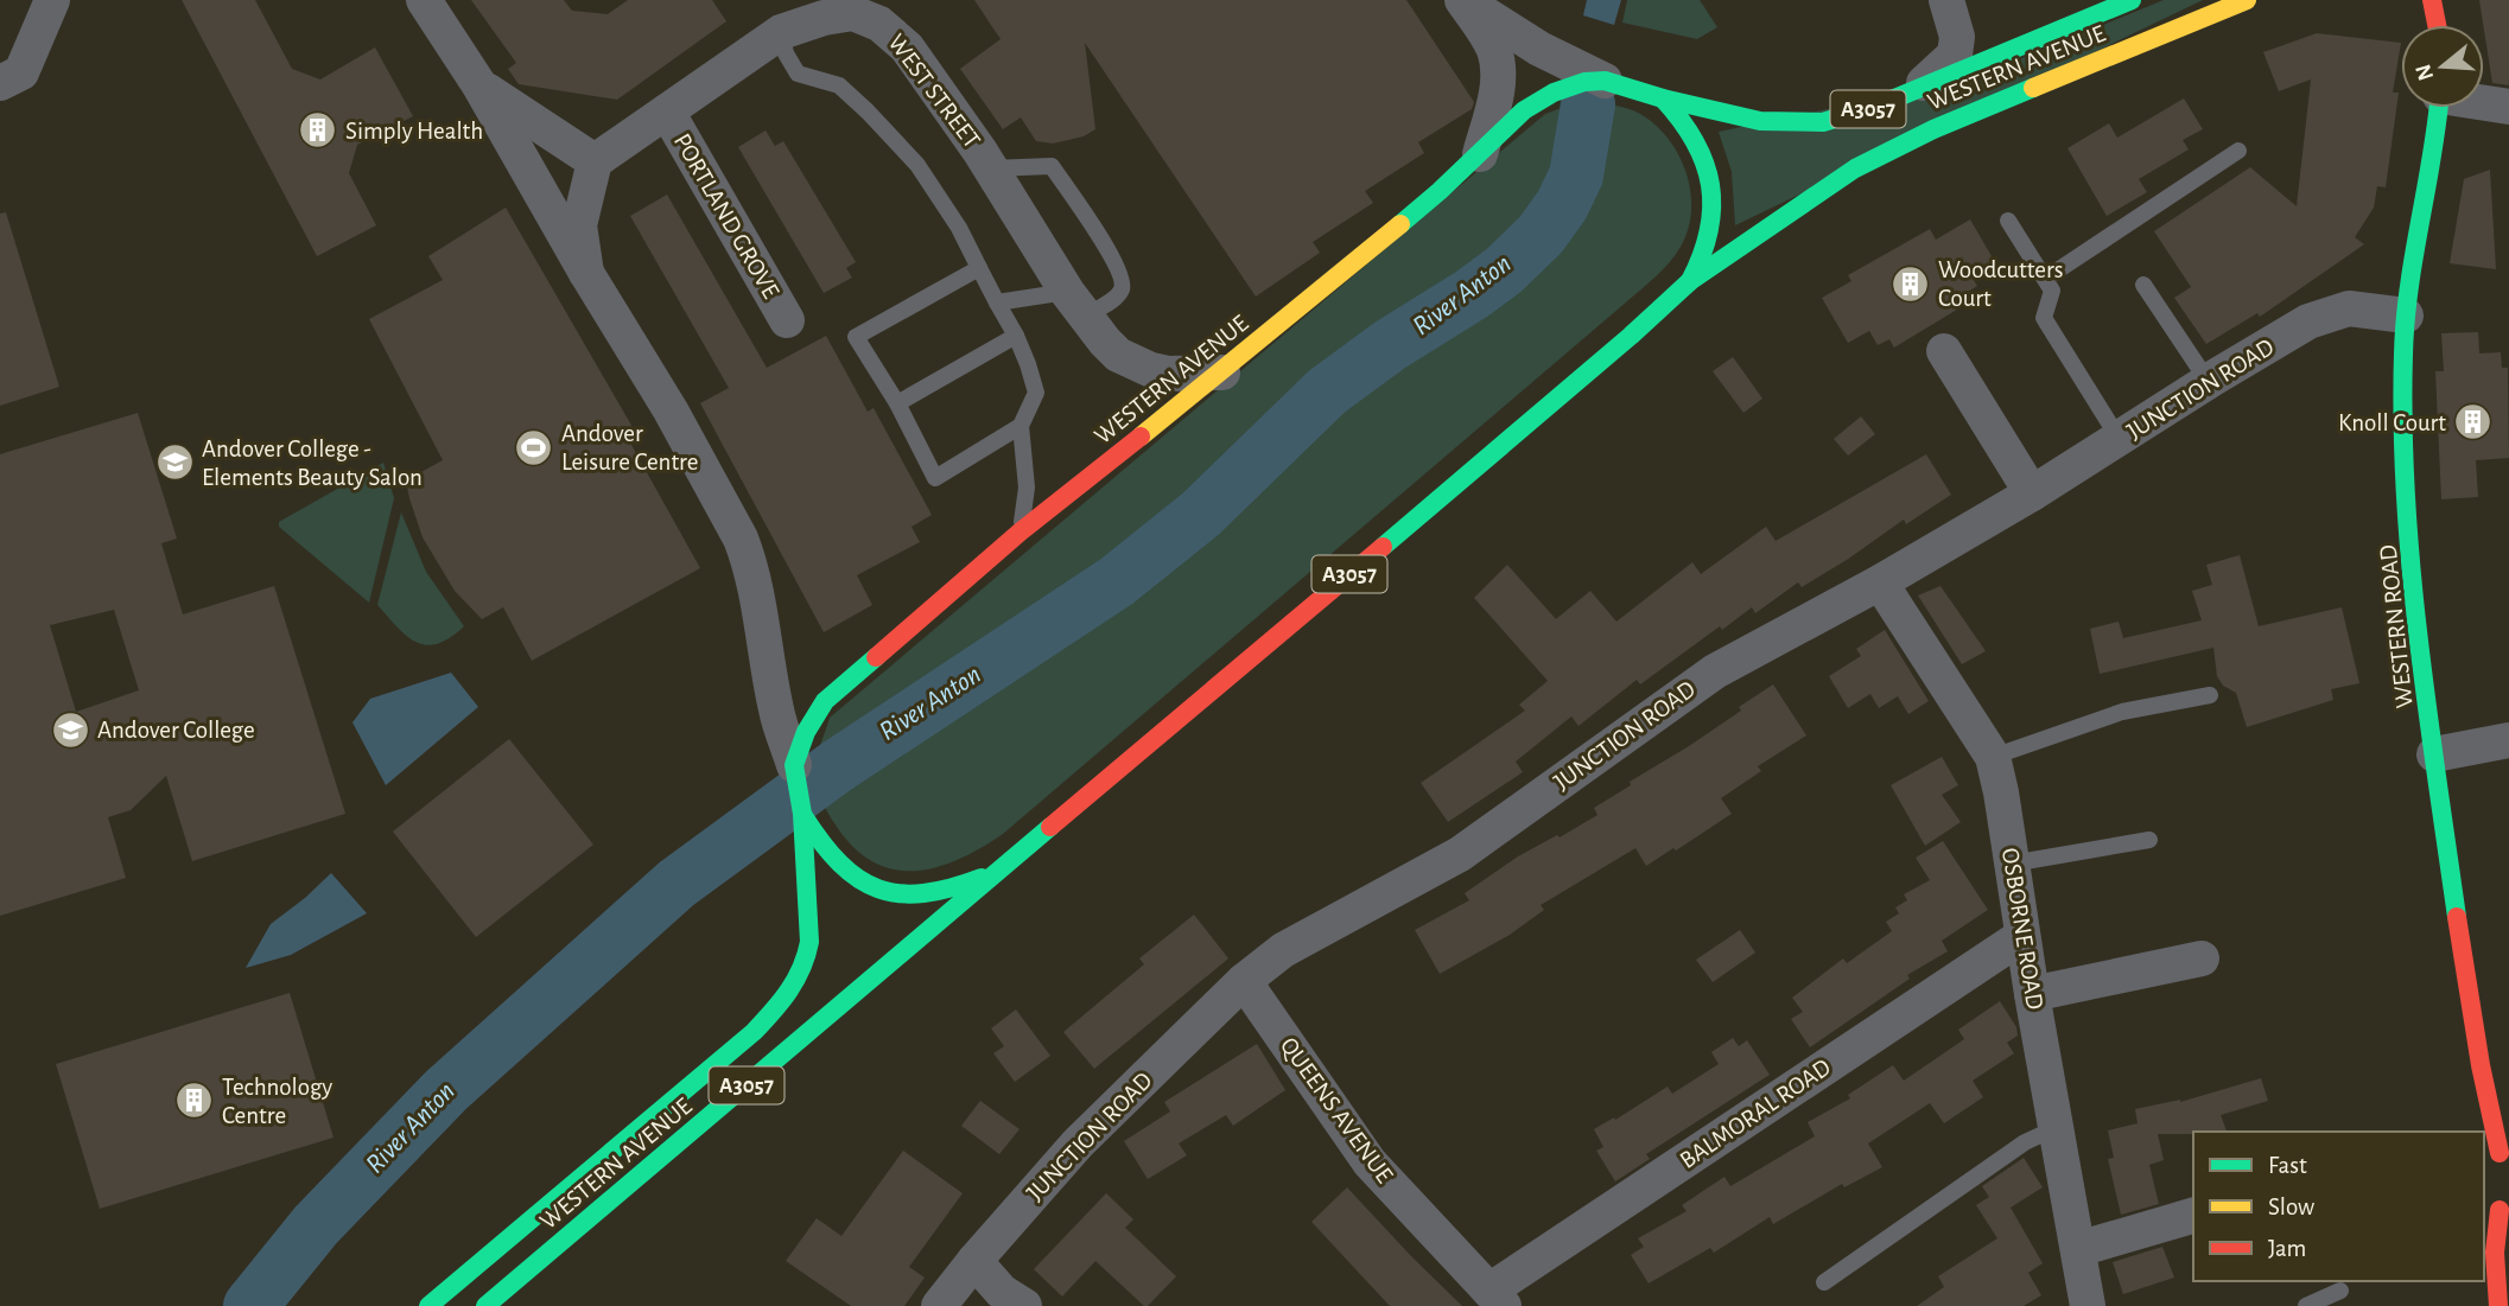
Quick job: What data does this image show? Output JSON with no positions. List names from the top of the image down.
{
  "streets": {
    "main road": ["WESTERN AVENUE", "A3057", "WESTERN ROAD"],
    "street": [
      "WEST STREET",
      "PORTLAND GROVE",
      "JUNCTION ROAD",
      "OSBORNE ROAD",
      "QUEENS AVENUE",
      "BALMORAL ROAD"
    ]
  },
  "crossings": [
    ["WESTERN AVENUE", "WEST STREET"],
    ["WEST STREET", "PORTLAND GROVE"],
    ["JUNCTION ROAD", "WESTERN ROAD"],
    ["JUNCTION ROAD", "OSBORNE ROAD"],
    ["JUNCTION ROAD", "QUEENS AVENUE"],
    ["OSBORNE ROAD", "BALMORAL ROAD"],
    ["QUEENS AVENUE", "BALMORAL ROAD"]
  ],
  "water": ["River Anton"],
  "places": {
    "building": [
      "Simply Health",
      "Woodcutters Court",
      "Knoll Court",
      "Technology Centre"
    ],
    "sports": ["Andover Leisure Centre"],
    "school or university": ["Andover College - Elements Beauty Salon", "Andover College"]
  },
  "legend": ["Fast", "Slow", "Jam"],
  "north": "left"
}
